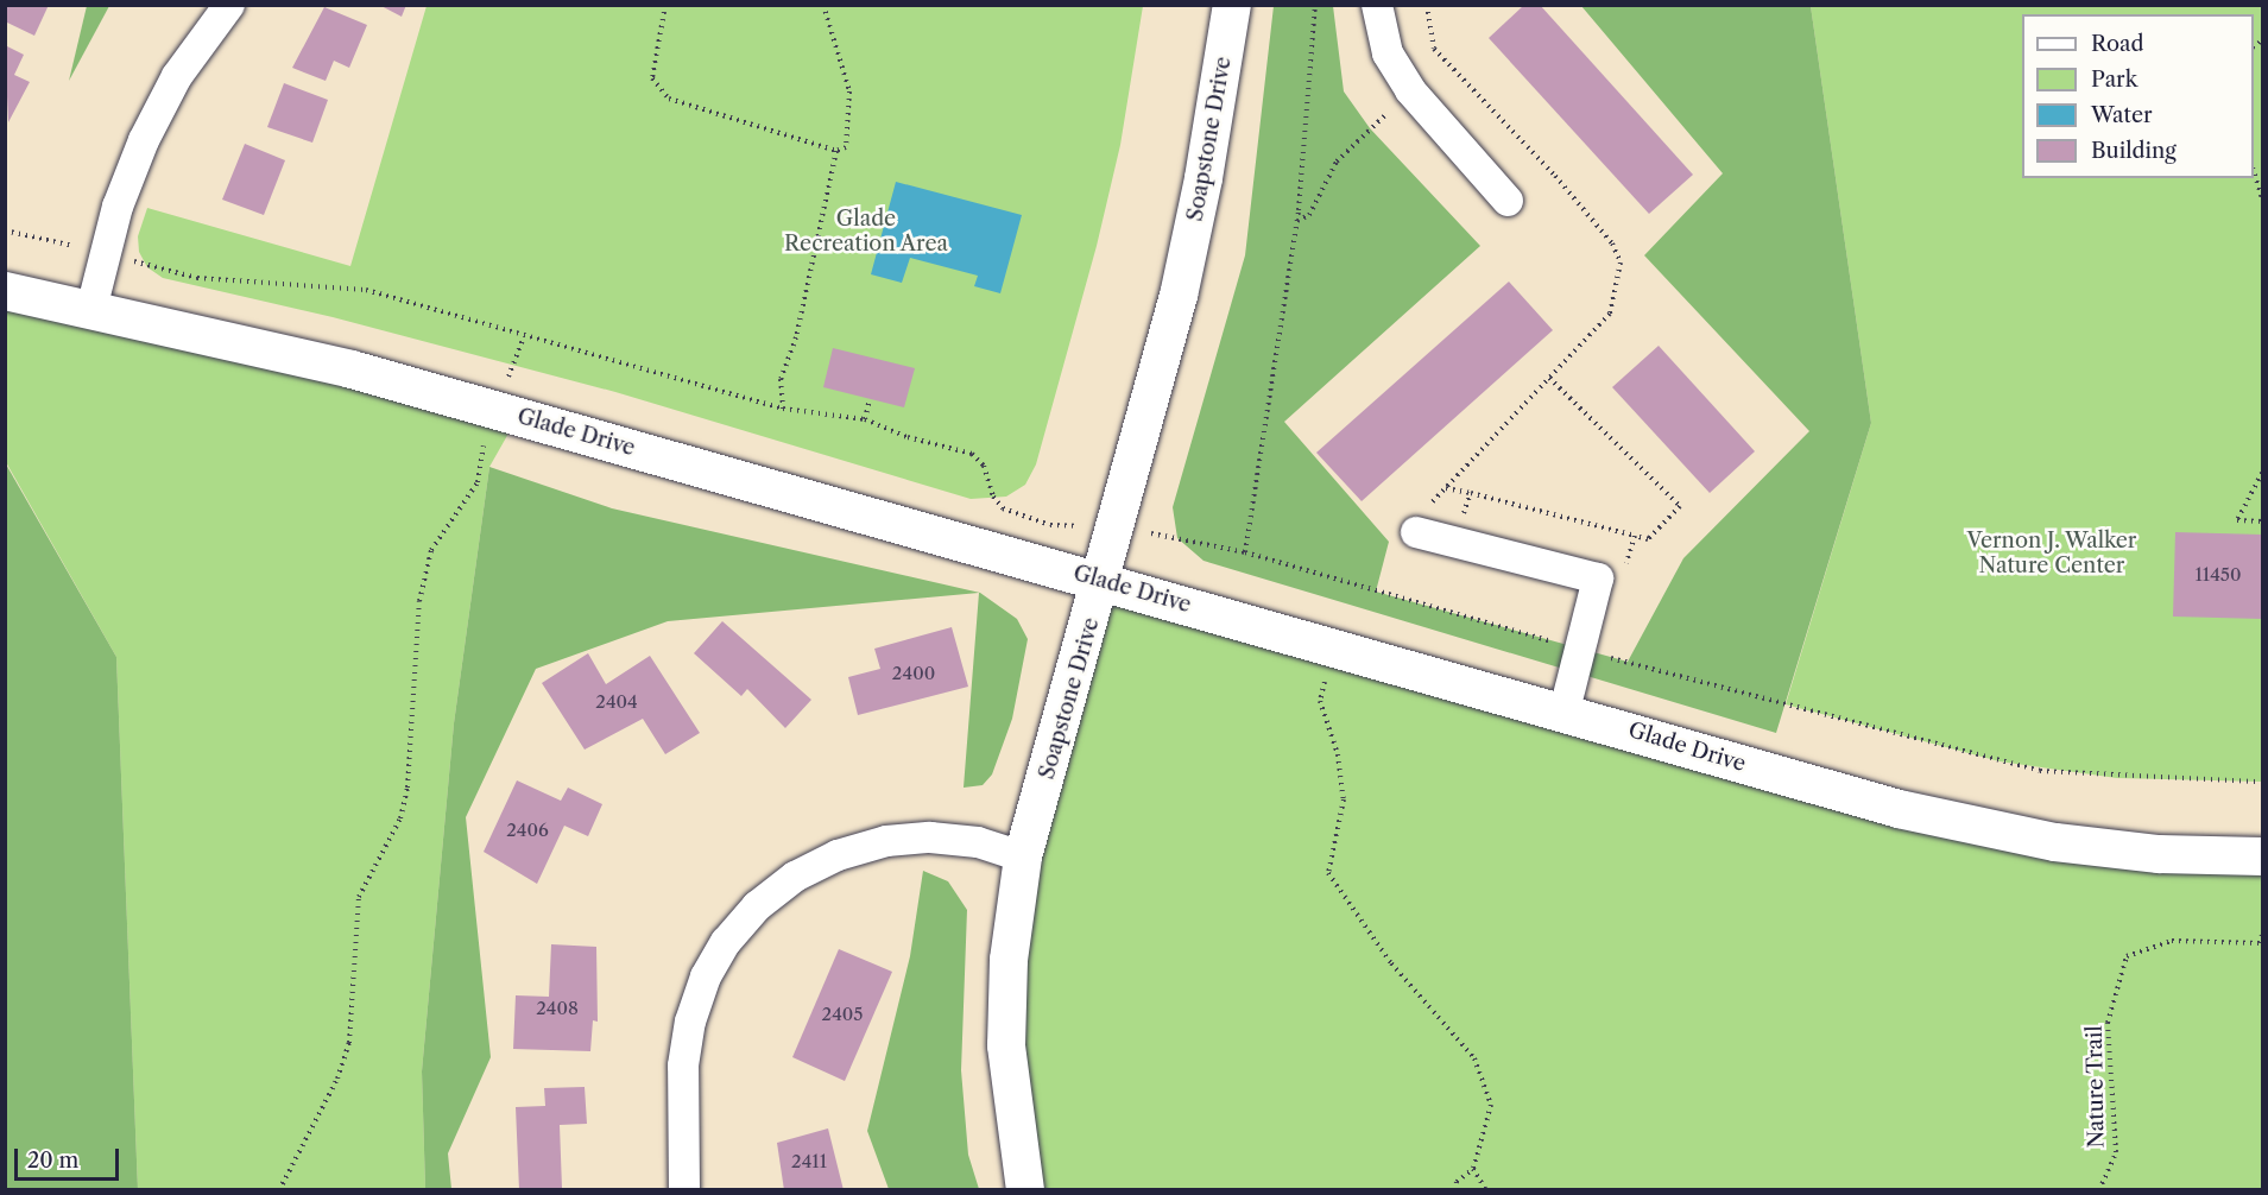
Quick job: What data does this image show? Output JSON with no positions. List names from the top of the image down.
{
  "streets": {
    "street": ["Soapstone Drive", "Glade Drive"],
    "path": ["Nature Trail"]
  },
  "crossings": [
    ["Soapstone Drive", "Glade Drive"]
  ],
  "parks": ["Glade Recreation Area", "Vernon J. Walker Nature Center"],
  "house_numbers": [
    "11450",
    "2400",
    "2404",
    "2406",
    "2408",
    "2405",
    "2411"
  ],
  "legend": [
    "Road",
    "Park",
    "Water",
    "Building"
  ],
  "scale_bar": "20 m"
}
